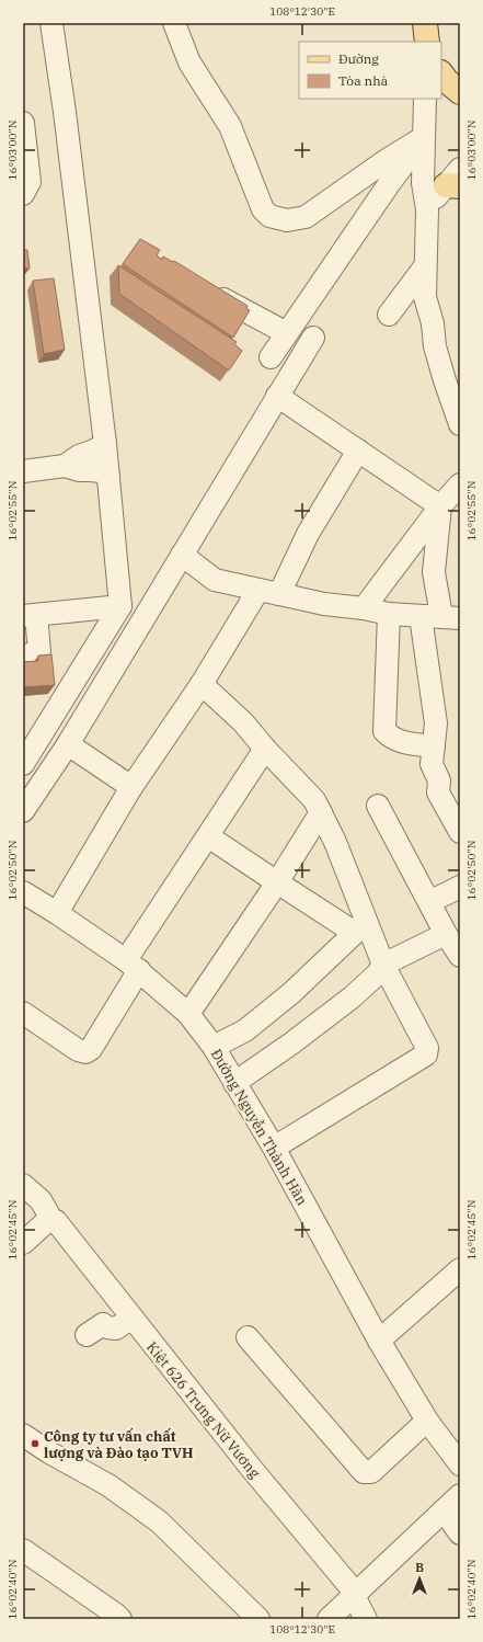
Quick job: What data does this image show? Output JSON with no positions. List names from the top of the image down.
{
  "streets": {
    "street": ["Đường Nguyễn Thành Hãn", "Kiệt 626 Trưng Nữ Vương"]
  },
  "places": ["Công ty tư vấn chất lượng và Đào tạo TVH"],
  "legend": ["Đường", "Tòa nhà"],
  "north": "top",
  "coordinates": [
    "108°12'30\"E",
    "16°03'00\"N",
    "16°02'55\"N",
    "16°02'50\"N",
    "16°02'45\"N",
    "16°02'40\"N"
  ]
}
